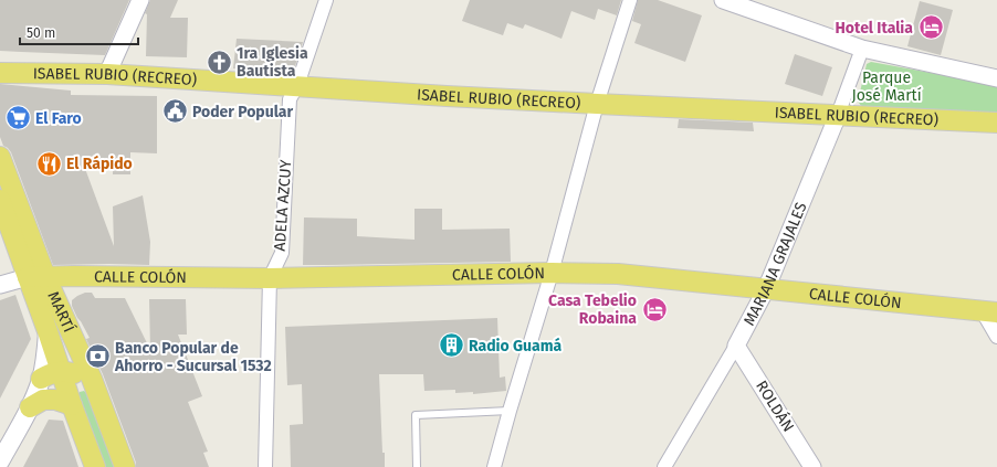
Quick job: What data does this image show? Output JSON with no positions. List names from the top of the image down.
{
  "streets": {
    "main road": ["ISABEL RUBIO (RECREO)", "CALLE COLÓN", "MARTÍ"],
    "street": ["ADELA AZCUY", "MARIANA GRAJALES", "ROLDÁN"]
  },
  "crossings": [
    ["ISABEL RUBIO (RECREO)", "ADELA AZCUY"],
    ["ISABEL RUBIO (RECREO)", "MARIANA GRAJALES"],
    ["ADELA AZCUY", "CALLE COLÓN"],
    ["MARIANA GRAJALES", "CALLE COLÓN"],
    ["MARIANA GRAJALES", "ROLDÁN"],
    ["CALLE COLÓN", "MARTÍ"]
  ],
  "parks": ["Parque José Martí"],
  "places": {
    "hotel": ["Hotel Italia", "Casa Tebelio Robaina"],
    "church": ["1ra Iglesia Bautista"],
    "public building": ["Poder Popular"],
    "supermarket": ["El Faro"],
    "restaurant": ["El Rápido"],
    "building": ["Radio Guamá"],
    "bank": ["Banco Popular de Ahorro - Sucursal 1532"]
  },
  "scale_bar": "50 m"
}
